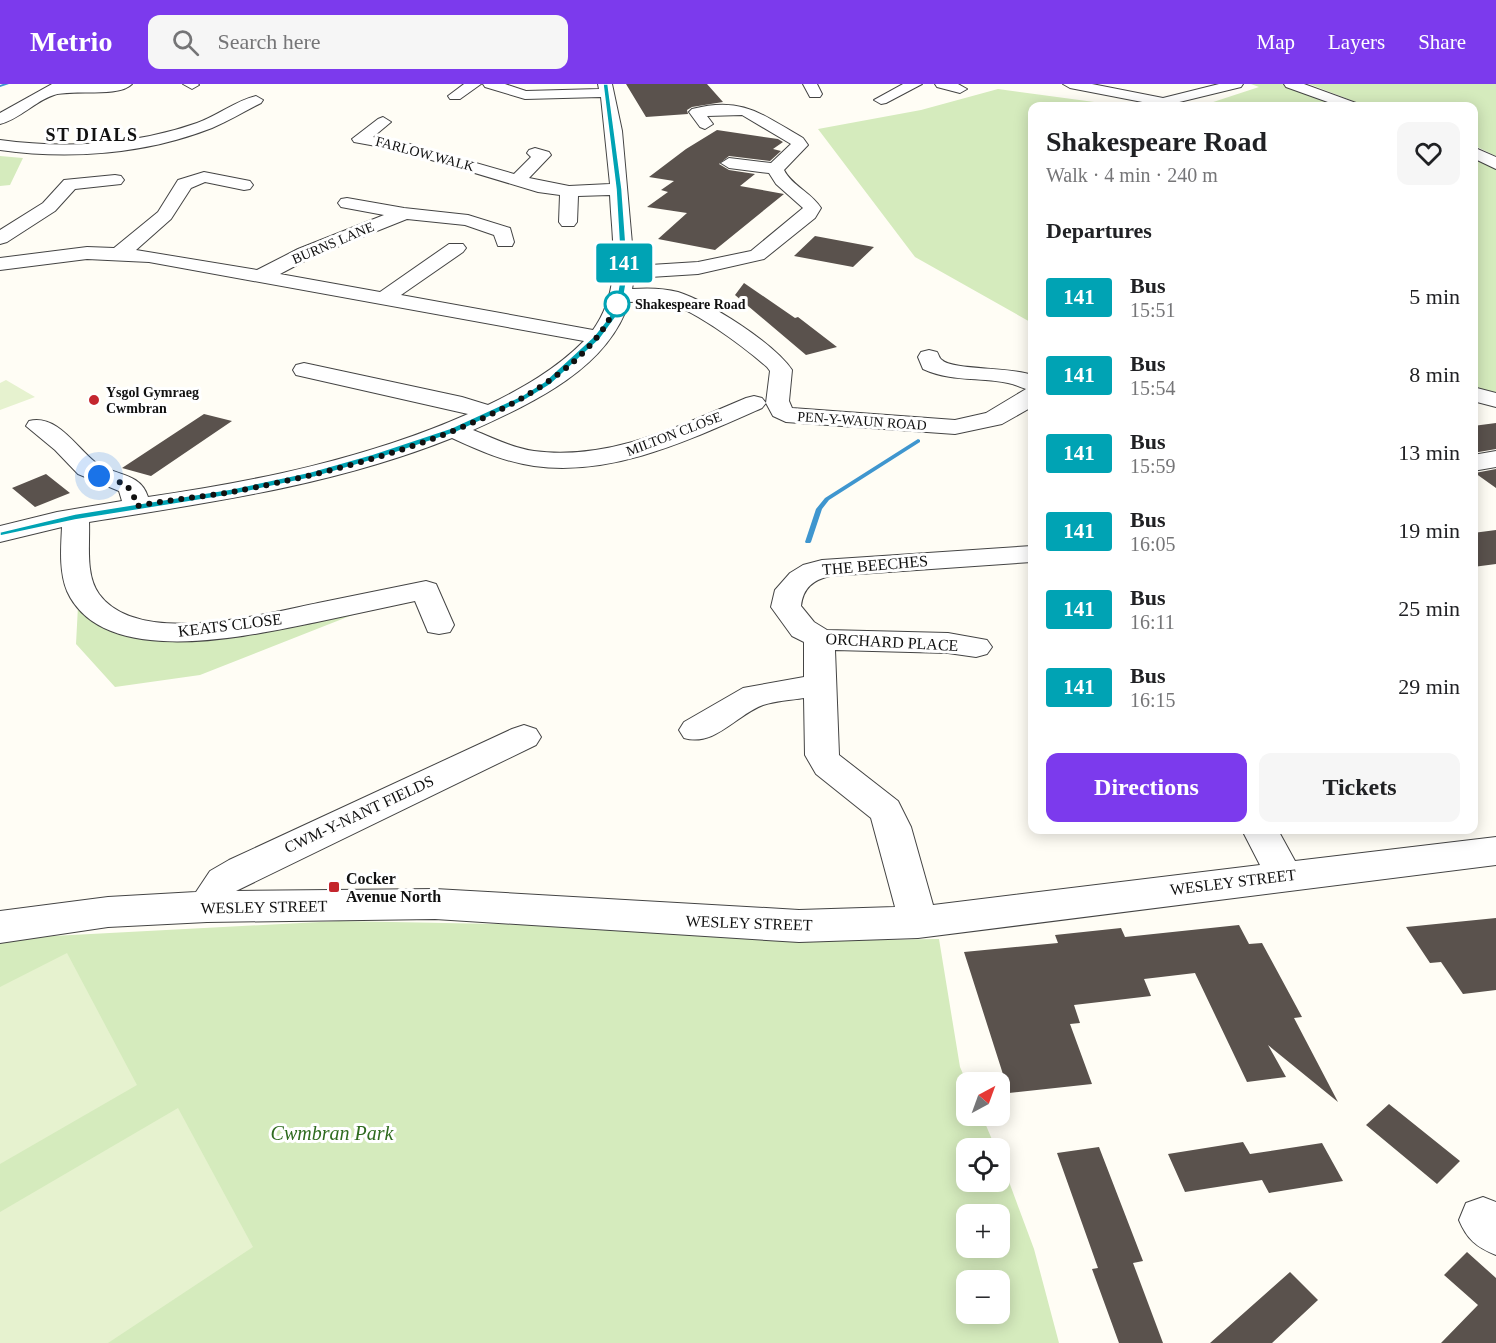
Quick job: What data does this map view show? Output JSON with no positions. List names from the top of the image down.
{
  "streets": {
    "street": [
      "FARLOW WALK",
      "BURNS LANE",
      "PEN-Y-WAUN ROAD",
      "MILTON CLOSE",
      "THE BEECHES",
      "KEATS CLOSE",
      "ORCHARD PLACE",
      "CWM-Y-NANT FIELDS",
      "WESLEY STREET"
    ]
  },
  "crossings": [
    ["THE BEECHES", "ORCHARD PLACE"],
    ["ORCHARD PLACE", "WESLEY STREET"],
    ["CWM-Y-NANT FIELDS", "WESLEY STREET"]
  ],
  "districts": ["ST DIALS"],
  "parks": ["Cwmbran Park"],
  "places": {
    "other": ["Shakespeare Road", "Ysgol Gymraeg Cwmbran"],
    "transit": ["Cocker Avenue North"]
  },
  "lines": ["bus line 141"],
  "north": "top right",
  "page": {
    "header": "Metrio",
    "search": "Search here",
    "nav": ["Map", "Layers", "Share"],
    "on_map": "141",
    "heading": [
      ["Shakespeare Road", "Walk · 4 min · 240 m"],
      "Departures"
    ],
    "list": [
      {
        "mark": "141",
        "name": "Bus",
        "note": "15:51",
        "value": "5 min"
      },
      {
        "mark": "141",
        "name": "Bus",
        "note": "15:54",
        "value": "8 min"
      },
      {
        "mark": "141",
        "name": "Bus",
        "note": "15:59",
        "value": "13 min"
      },
      {
        "mark": "141",
        "name": "Bus",
        "note": "16:05",
        "value": "19 min"
      },
      {
        "mark": "141",
        "name": "Bus",
        "note": "16:11",
        "value": "25 min"
      },
      {
        "mark": "141",
        "name": "Bus",
        "note": "16:15",
        "value": "29 min"
      }
    ],
    "buttons": ["Directions", "Tickets"],
    "map_buttons": ["+", "−"]
  }
}
